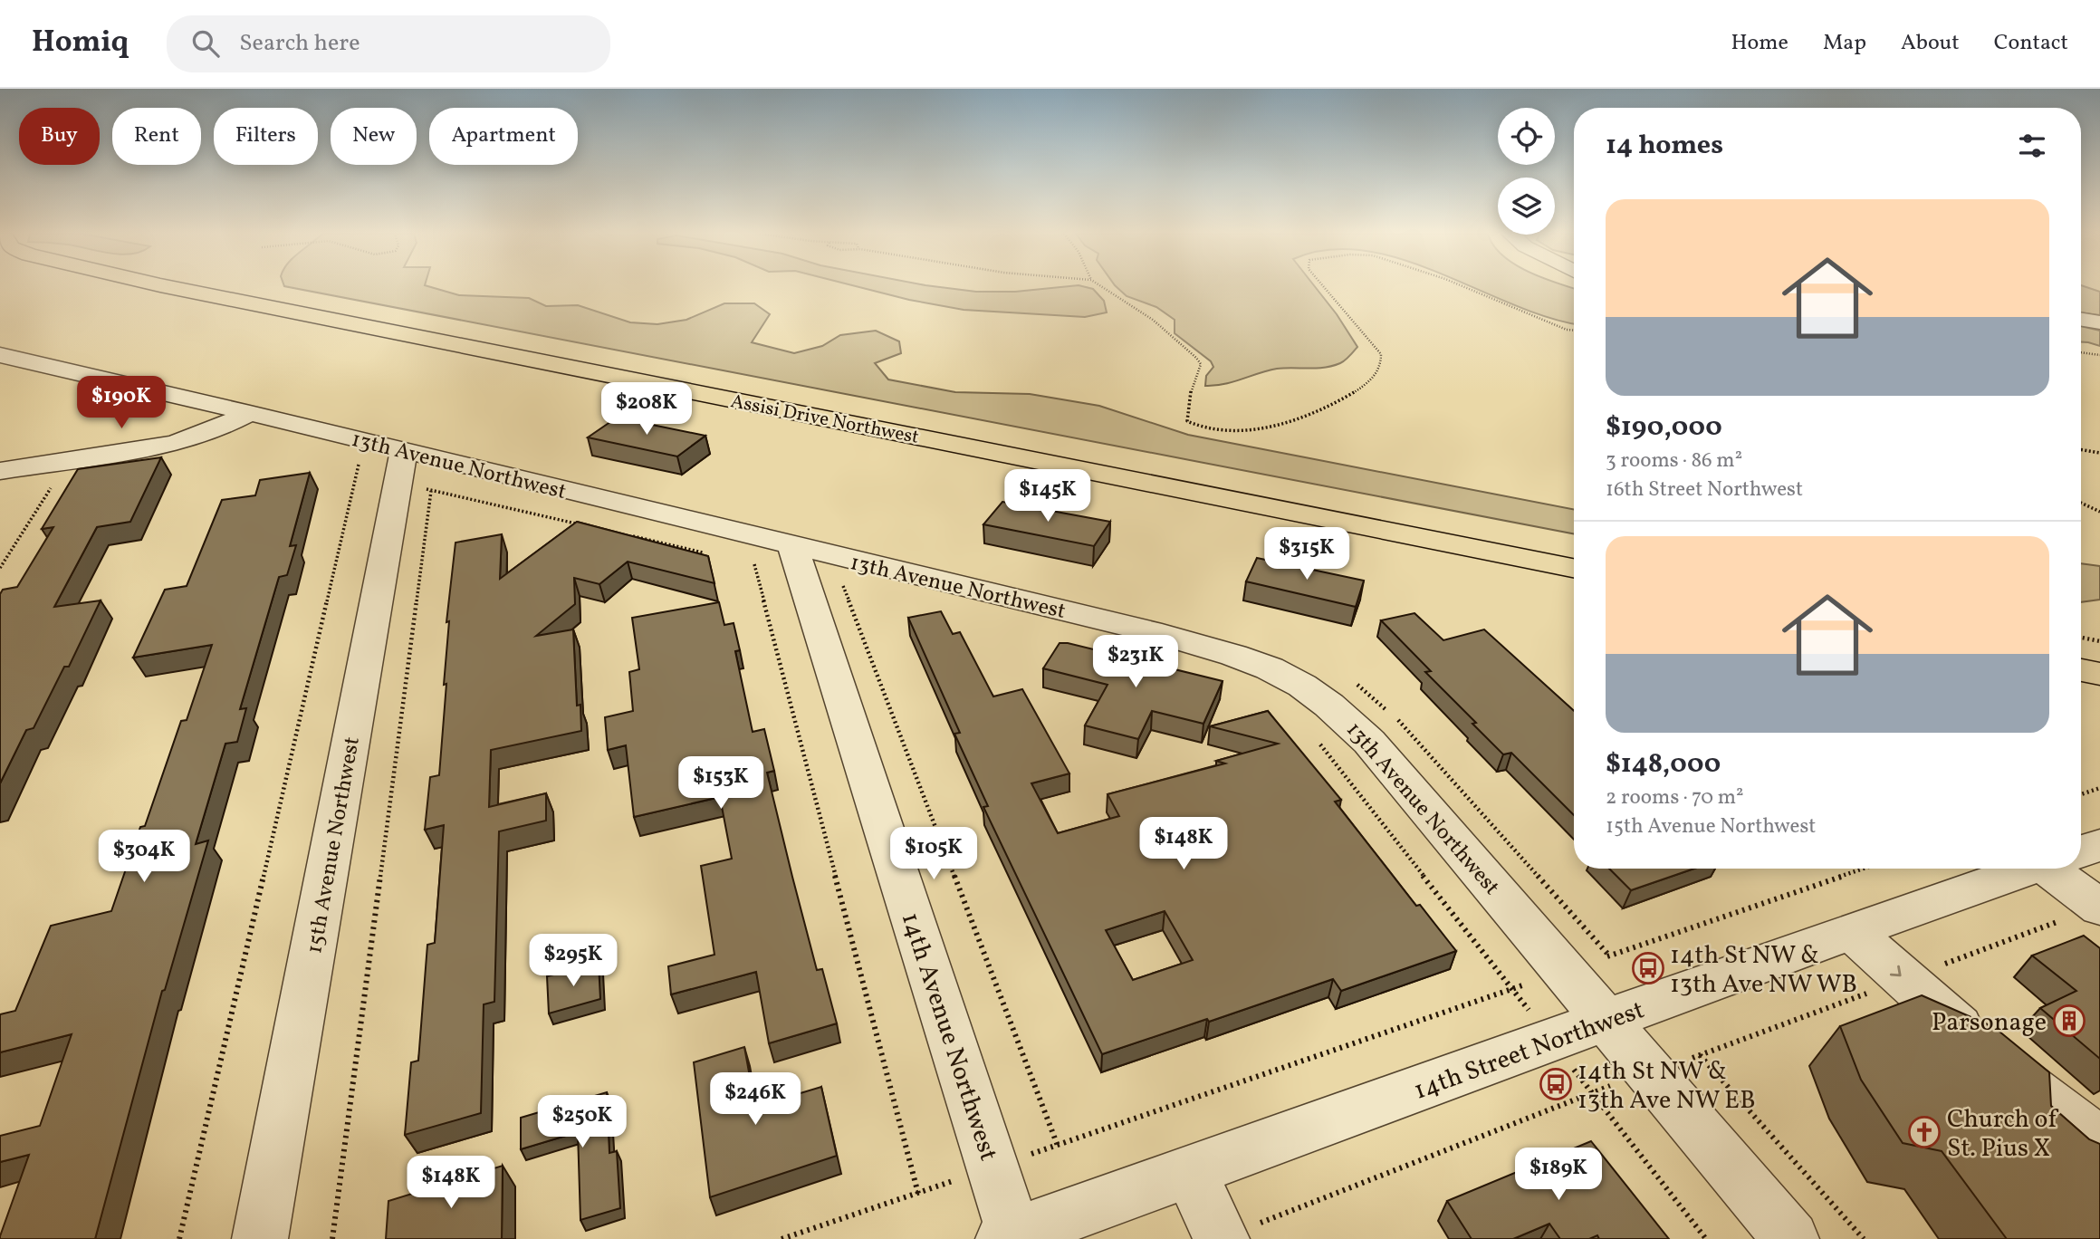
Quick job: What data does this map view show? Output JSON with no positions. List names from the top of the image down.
{
  "streets": {
    "main road": ["Assisi Drive Northwest"],
    "street": [
      "13th Avenue Northwest",
      "15th Avenue Northwest",
      "14th Avenue Northwest",
      "14th Street Northwest"
    ]
  },
  "crossings": [
    ["13th Avenue Northwest", "15th Avenue Northwest"],
    ["13th Avenue Northwest", "14th Avenue Northwest"],
    ["13th Avenue Northwest", "14th Street Northwest"],
    ["14th Avenue Northwest", "14th Street Northwest"]
  ],
  "places": {
    "bus stop": ["14th St NW & 13th Ave NW WB", "14th St NW & 13th Ave NW EB"],
    "building": ["Parsonage"],
    "church": ["Church of St. Pius X"]
  },
  "page": {
    "header": "Homiq",
    "search": "Search here",
    "nav": [
      "Home",
      "Map",
      "About",
      "Contact"
    ],
    "chip": [
      "Buy",
      "Rent",
      "Filters",
      "New",
      "Apartment"
    ],
    "heading": "14 homes",
    "list": [
      {
        "name": "$190,000",
        "note": "3 rooms · 86 m² · 16th Street Northwest"
      },
      {
        "name": "$148,000",
        "note": "2 rooms · 70 m² · 15th Avenue Northwest"
      }
    ],
    "price": [
      "$190K",
      "$208K",
      "$145K",
      "$315K",
      "$231K",
      "$153K",
      "$148K",
      "$105K",
      "$304K",
      "$295K",
      "$246K",
      "$250K",
      "$189K",
      "$148K"
    ]
  }
}
